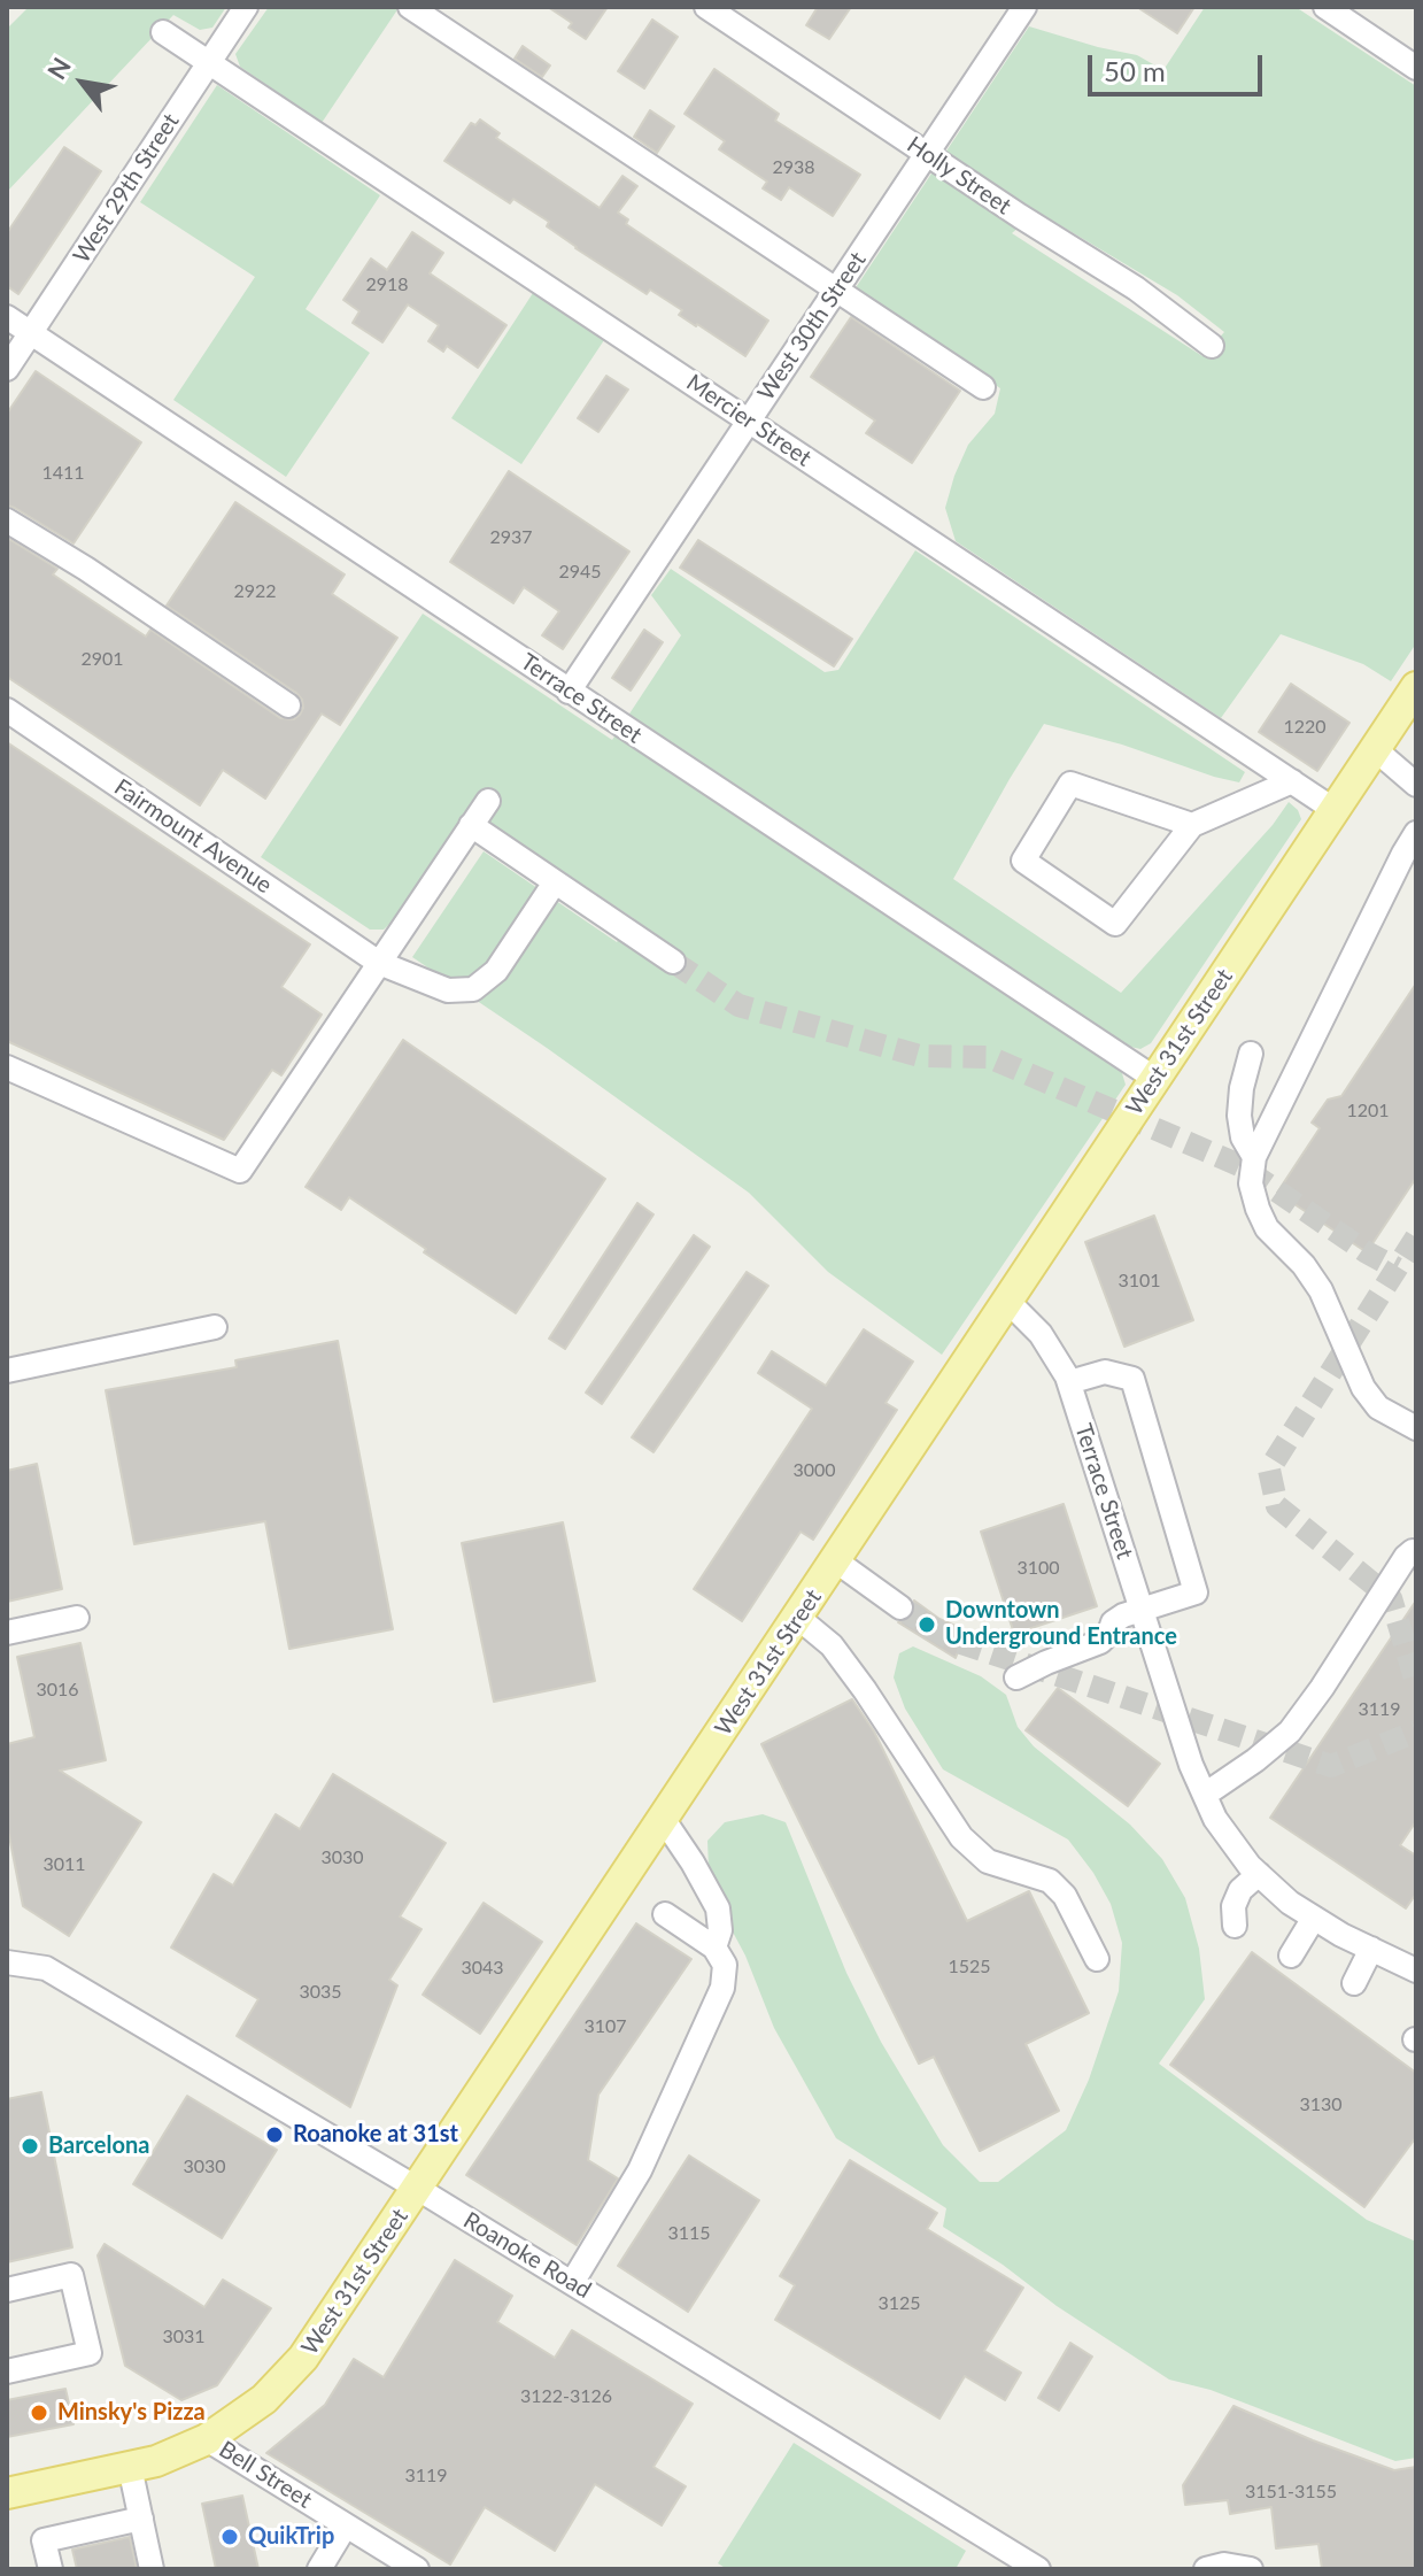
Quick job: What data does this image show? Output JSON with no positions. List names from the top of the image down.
{
  "streets": {
    "main road": ["West 31st Street"],
    "street": [
      "Holly Street",
      "West 29th Street",
      "West 30th Street",
      "Mercier Street",
      "Terrace Street",
      "Fairmount Avenue",
      "Roanoke Road",
      "Bell Street"
    ]
  },
  "crossings": [
    ["Holly Street", "West 30th Street"],
    ["West 29th Street", "Mercier Street"],
    ["West 29th Street", "Terrace Street"],
    ["West 30th Street", "Mercier Street"],
    ["West 30th Street", "Terrace Street"],
    ["Mercier Street", "West 31st Street"],
    ["Terrace Street", "West 31st Street"],
    ["West 31st Street", "Roanoke Road"],
    ["West 31st Street", "Bell Street"]
  ],
  "places": [
    "Downtown Underground Entrance",
    "Roanoke at 31st",
    "Barcelona",
    "Minsky's Pizza",
    "QuikTrip"
  ],
  "house_numbers": [
    "2938",
    "2918",
    "1411",
    "2937",
    "2945",
    "2922",
    "2901",
    "1220",
    "1201",
    "3101",
    "3000",
    "3100",
    "3016",
    "3119",
    "3030",
    "3011",
    "1525",
    "3043",
    "3035",
    "3107",
    "3130",
    "3030",
    "3115",
    "3125",
    "3031",
    "3122-3126",
    "3119",
    "3151-3155"
  ],
  "scale_bar": "50 m",
  "north": "top left"
}
